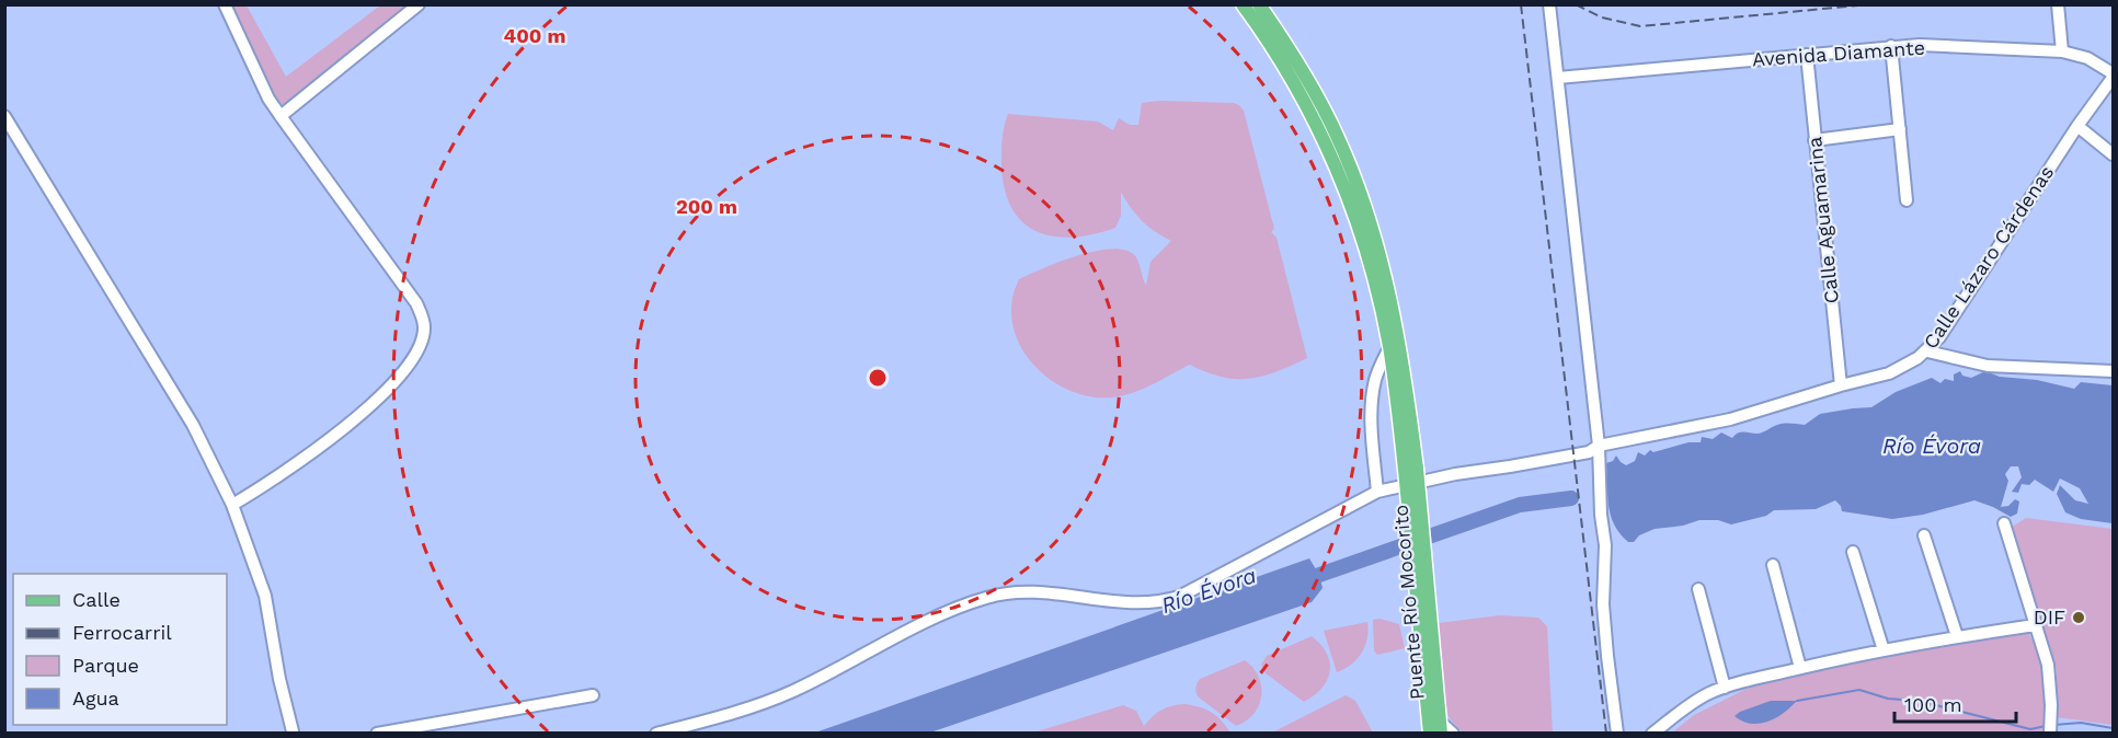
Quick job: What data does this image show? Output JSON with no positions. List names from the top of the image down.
{
  "streets": {
    "main road": ["Puente Río Mocorito"],
    "street": ["Avenida Diamante", "Calle Aguamarina", "Calle Lázaro Cárdenas"]
  },
  "crossings": [
    ["Avenida Diamante", "Calle Aguamarina"],
    ["Avenida Diamante", "Calle Lázaro Cárdenas"],
    ["Calle Aguamarina", "Calle Lázaro Cárdenas"]
  ],
  "water": ["Río Évora"],
  "places": ["DIF"],
  "legend": [
    "Calle",
    "Ferrocarril",
    "Parque",
    "Agua"
  ],
  "scale_bar": "100 m",
  "rings": ["400 m", "200 m"]
}
